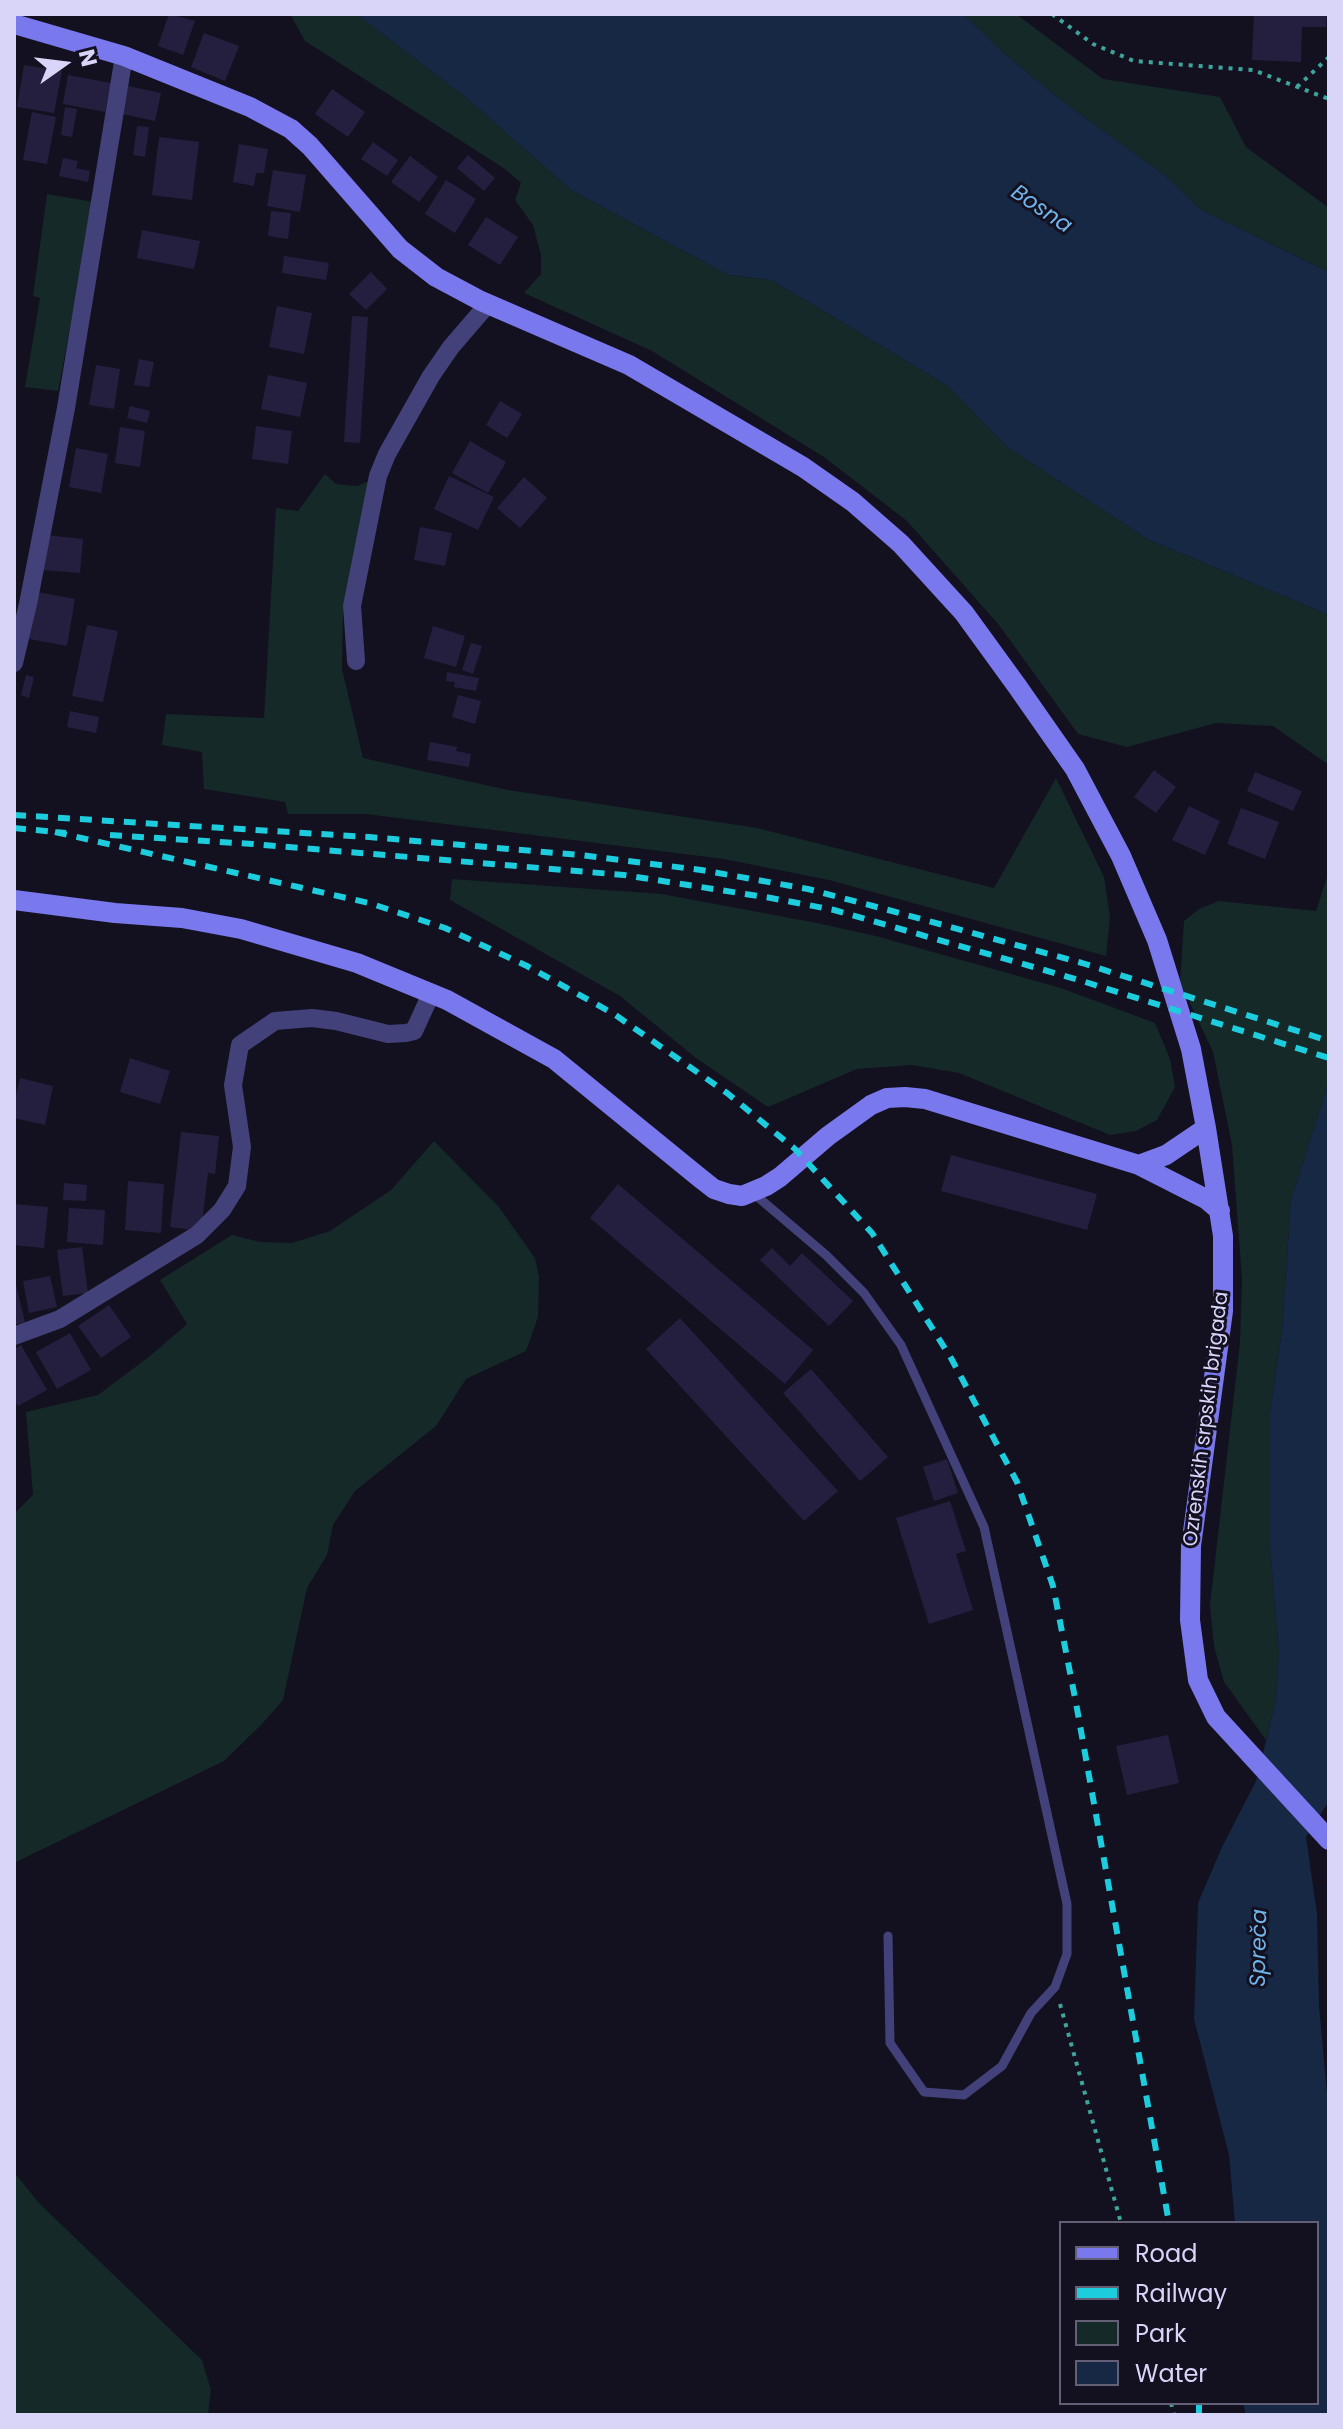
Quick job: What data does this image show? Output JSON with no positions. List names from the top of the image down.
{
  "streets": {
    "main road": ["Ozrenskih srpskih brigada"]
  },
  "water": ["Bosna", "Spreča"],
  "legend": [
    "Road",
    "Railway",
    "Park",
    "Water"
  ],
  "north": "right"
}
